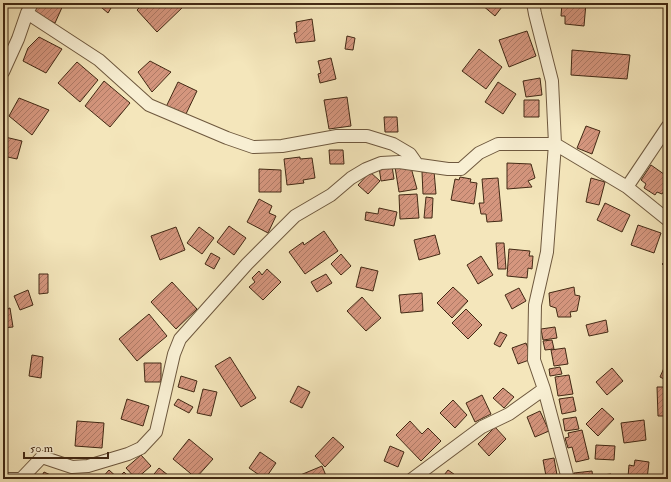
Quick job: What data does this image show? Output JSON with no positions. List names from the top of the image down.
{
  "scale_bar": "50 m"
}
